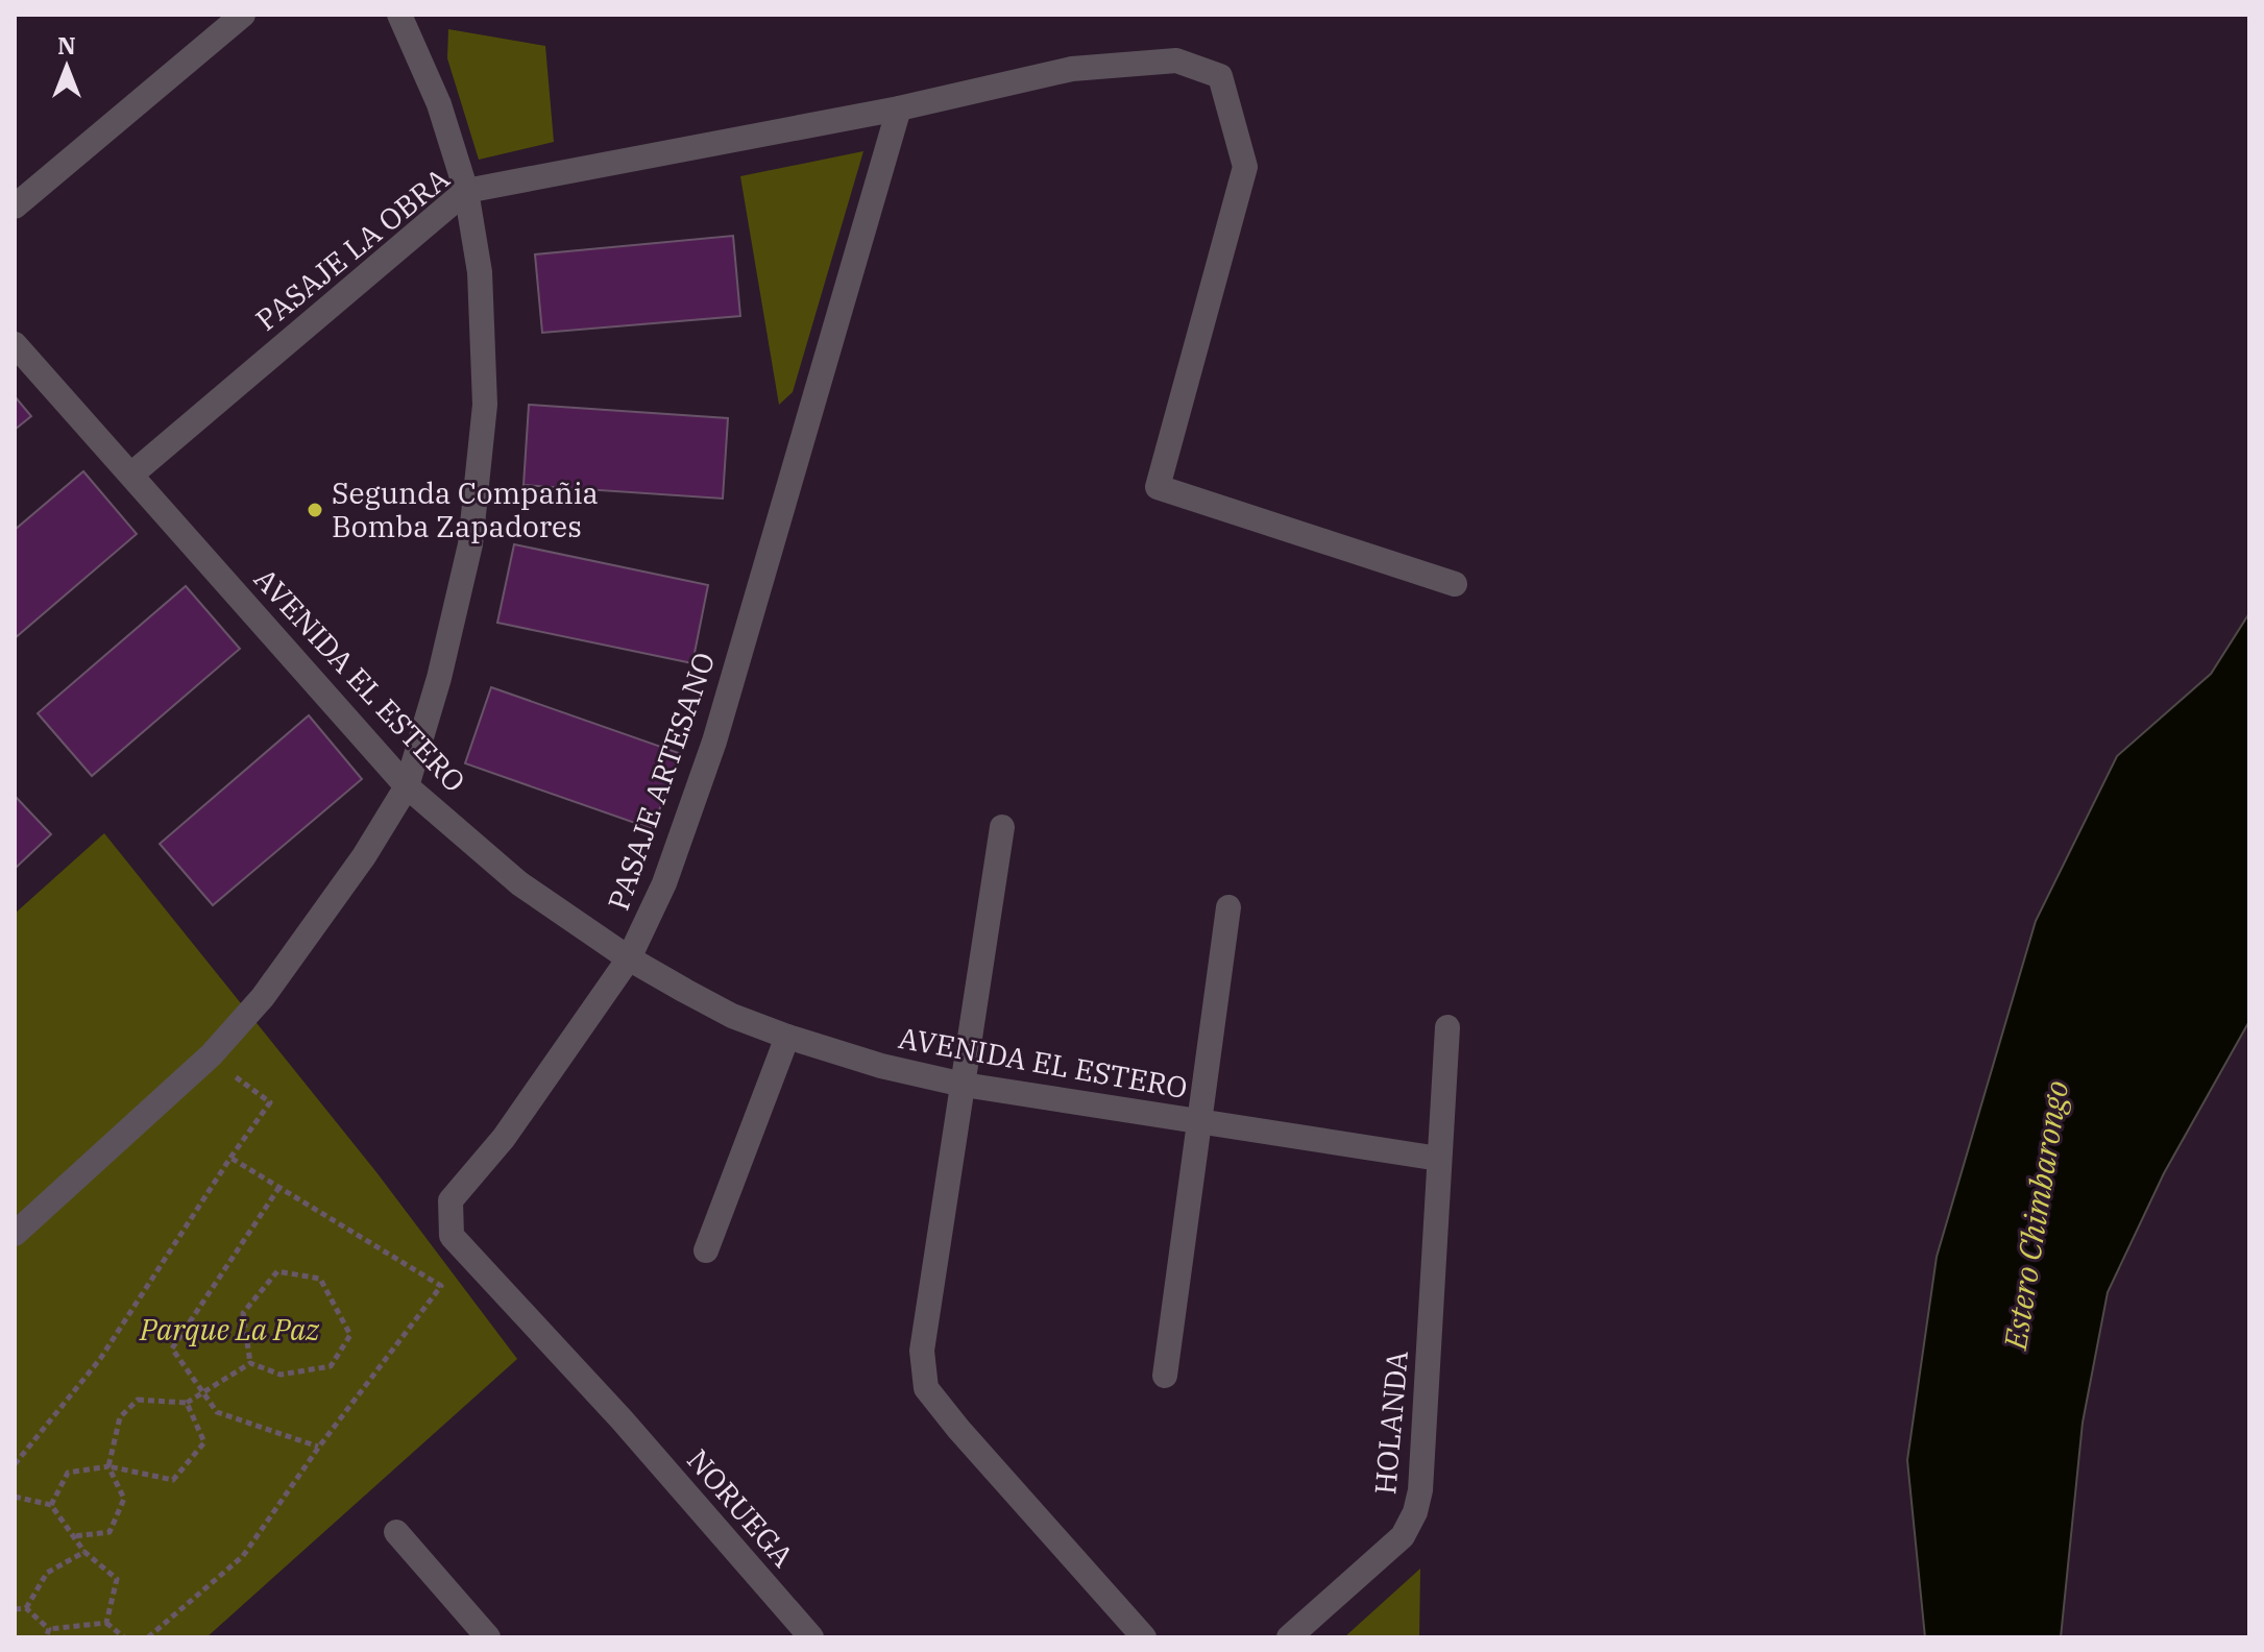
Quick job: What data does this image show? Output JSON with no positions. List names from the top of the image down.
{
  "streets": {
    "street": [
      "PASAJE LA OBRA",
      "AVENIDA EL ESTERO",
      "PASAJE ARTESANO",
      "HOLANDA",
      "NORUEGA"
    ]
  },
  "crossings": [
    ["PASAJE LA OBRA", "AVENIDA EL ESTERO"],
    ["PASAJE LA OBRA", "PASAJE ARTESANO"],
    ["AVENIDA EL ESTERO", "PASAJE ARTESANO"],
    ["AVENIDA EL ESTERO", "HOLANDA"],
    ["PASAJE ARTESANO", "NORUEGA"]
  ],
  "water": ["Estero Chimbarongo"],
  "parks": ["Parque La Paz"],
  "places": ["Segunda Compañia Bomba Zapadores"],
  "north": "top"
}
